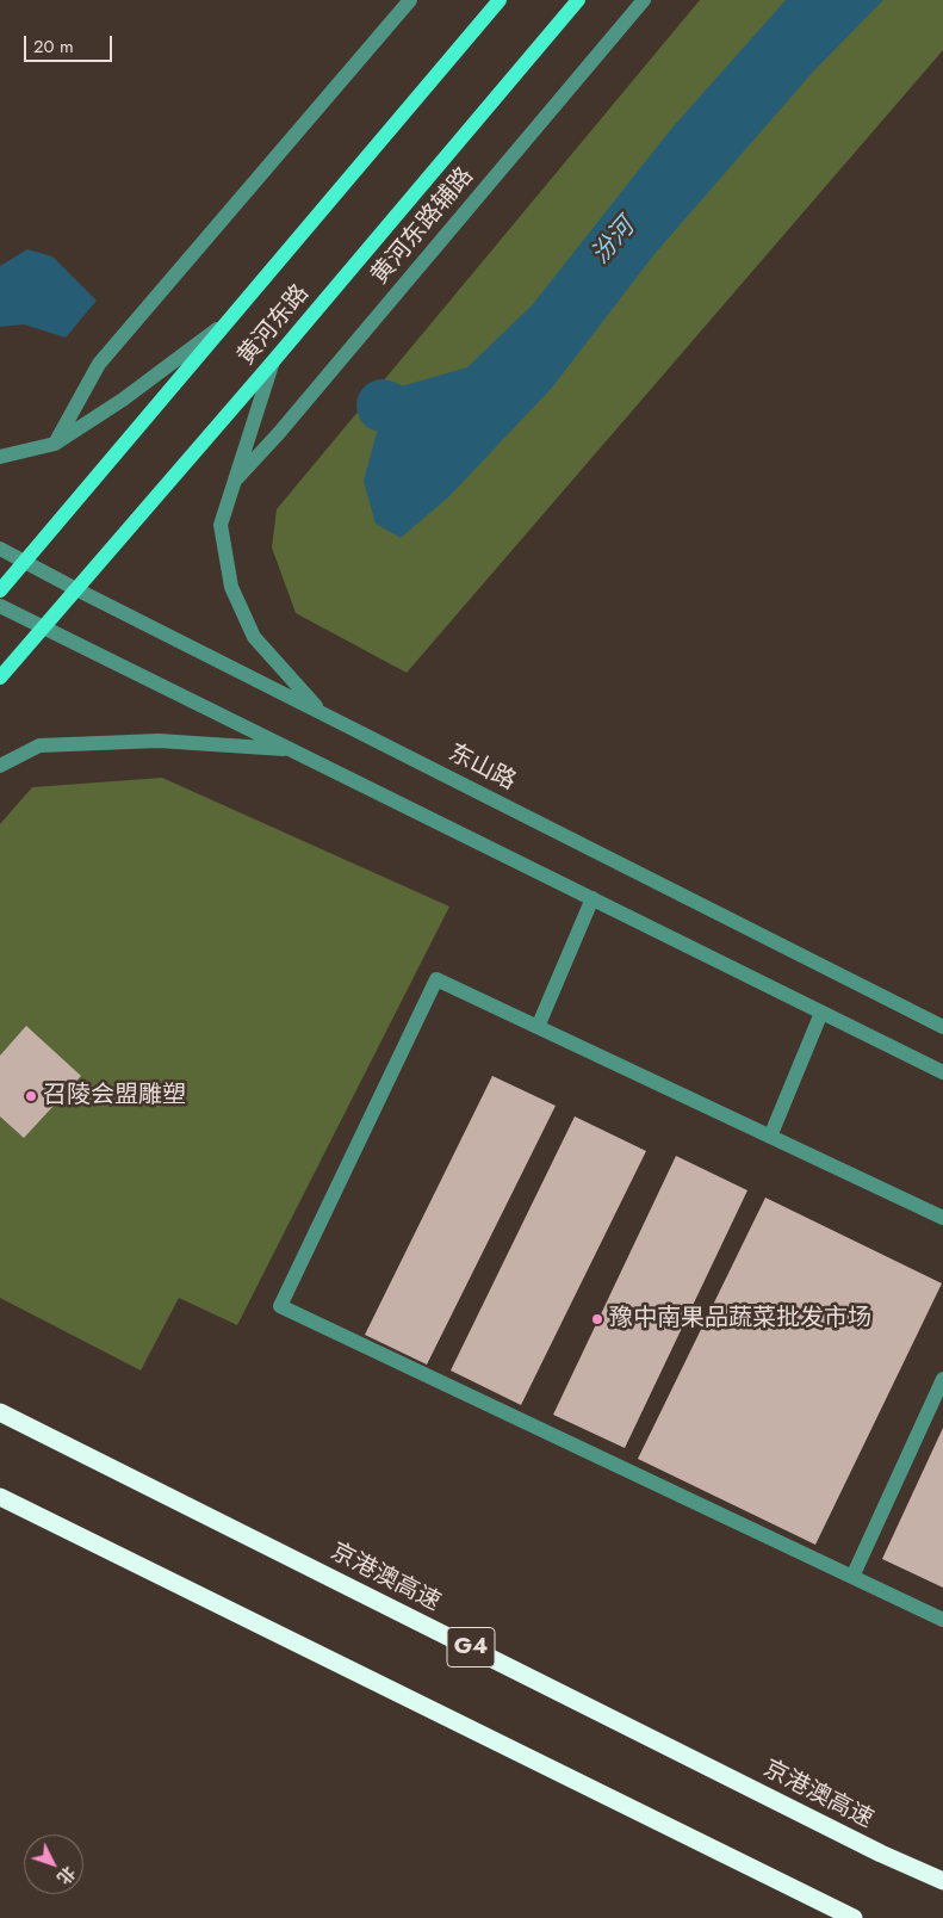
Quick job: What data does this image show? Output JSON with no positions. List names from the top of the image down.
{
  "streets": {
    "highway": ["京港澳高速", "G4"],
    "main road": ["黄河东路"],
    "street": ["黄河东路辅路", "东山路"]
  },
  "crossings": [
    ["黄河东路", "东山路"]
  ],
  "water": ["汾河"],
  "places": ["召陵会盟雕塑", "豫中南果品蔬菜批发市场"],
  "scale_bar": "20 m",
  "north": "bottom right"
}
